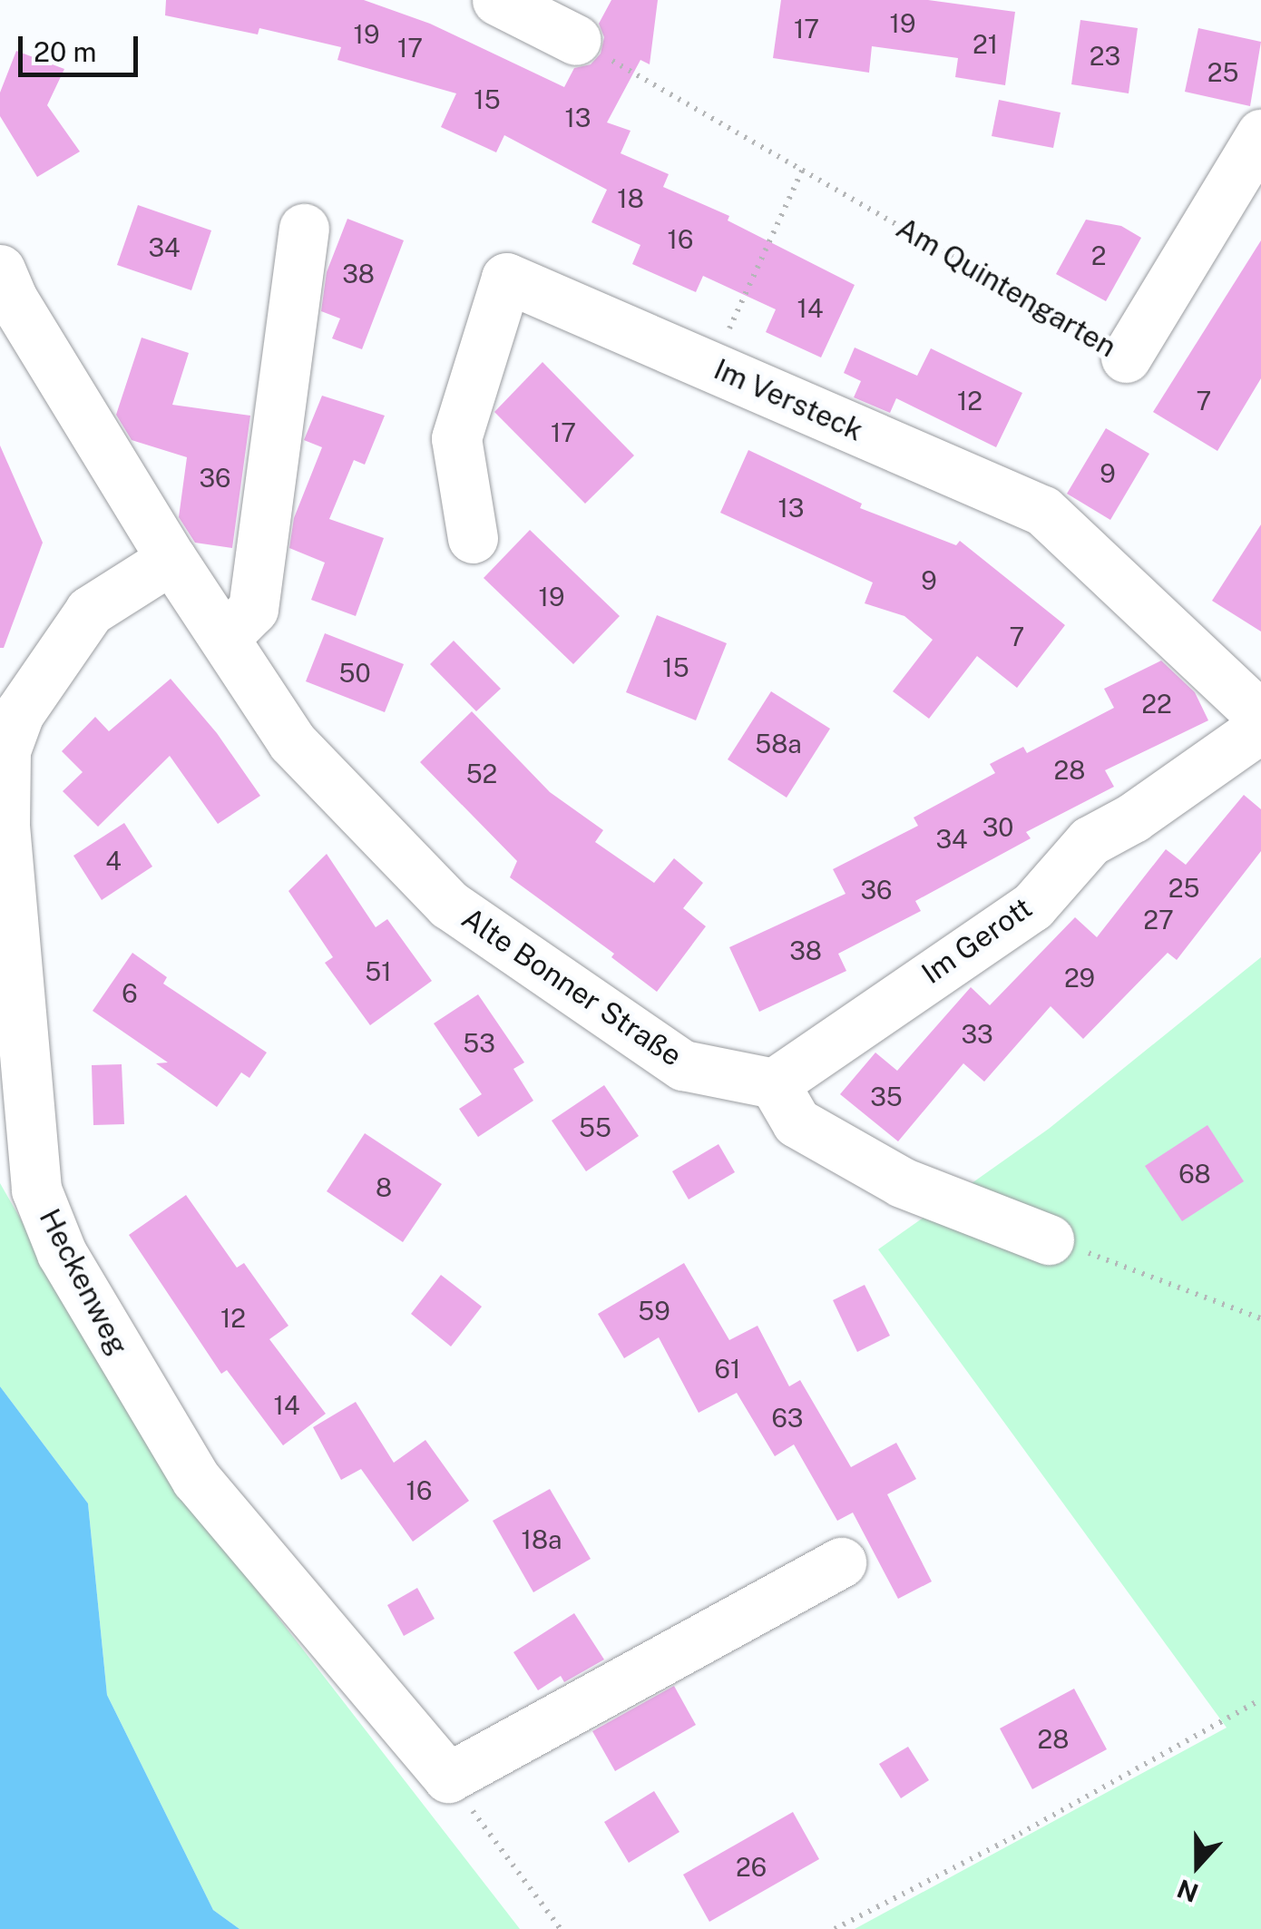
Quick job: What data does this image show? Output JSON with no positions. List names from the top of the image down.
{
  "streets": {
    "street": [
      "Am Quintengarten",
      "Im Versteck",
      "Im Gerott",
      "Alte Bonner Straße",
      "Heckenweg"
    ]
  },
  "crossings": [
    ["Im Gerott", "Alte Bonner Straße"],
    ["Alte Bonner Straße", "Heckenweg"]
  ],
  "house_numbers": [
    "19",
    "17",
    "19",
    "21",
    "17",
    "23",
    "25",
    "15",
    "13",
    "18",
    "16",
    "34",
    "2",
    "38",
    "14",
    "12",
    "7",
    "17",
    "9",
    "36",
    "13",
    "9",
    "19",
    "7",
    "15",
    "50",
    "22",
    "58a",
    "28",
    "52",
    "30",
    "34",
    "4",
    "25",
    "36",
    "27",
    "38",
    "51",
    "29",
    "6",
    "33",
    "53",
    "35",
    "55",
    "68",
    "8",
    "59",
    "12",
    "61",
    "14",
    "63",
    "16",
    "18a",
    "28",
    "26"
  ],
  "scale_bar": "20 m",
  "north": "bottom"
}
